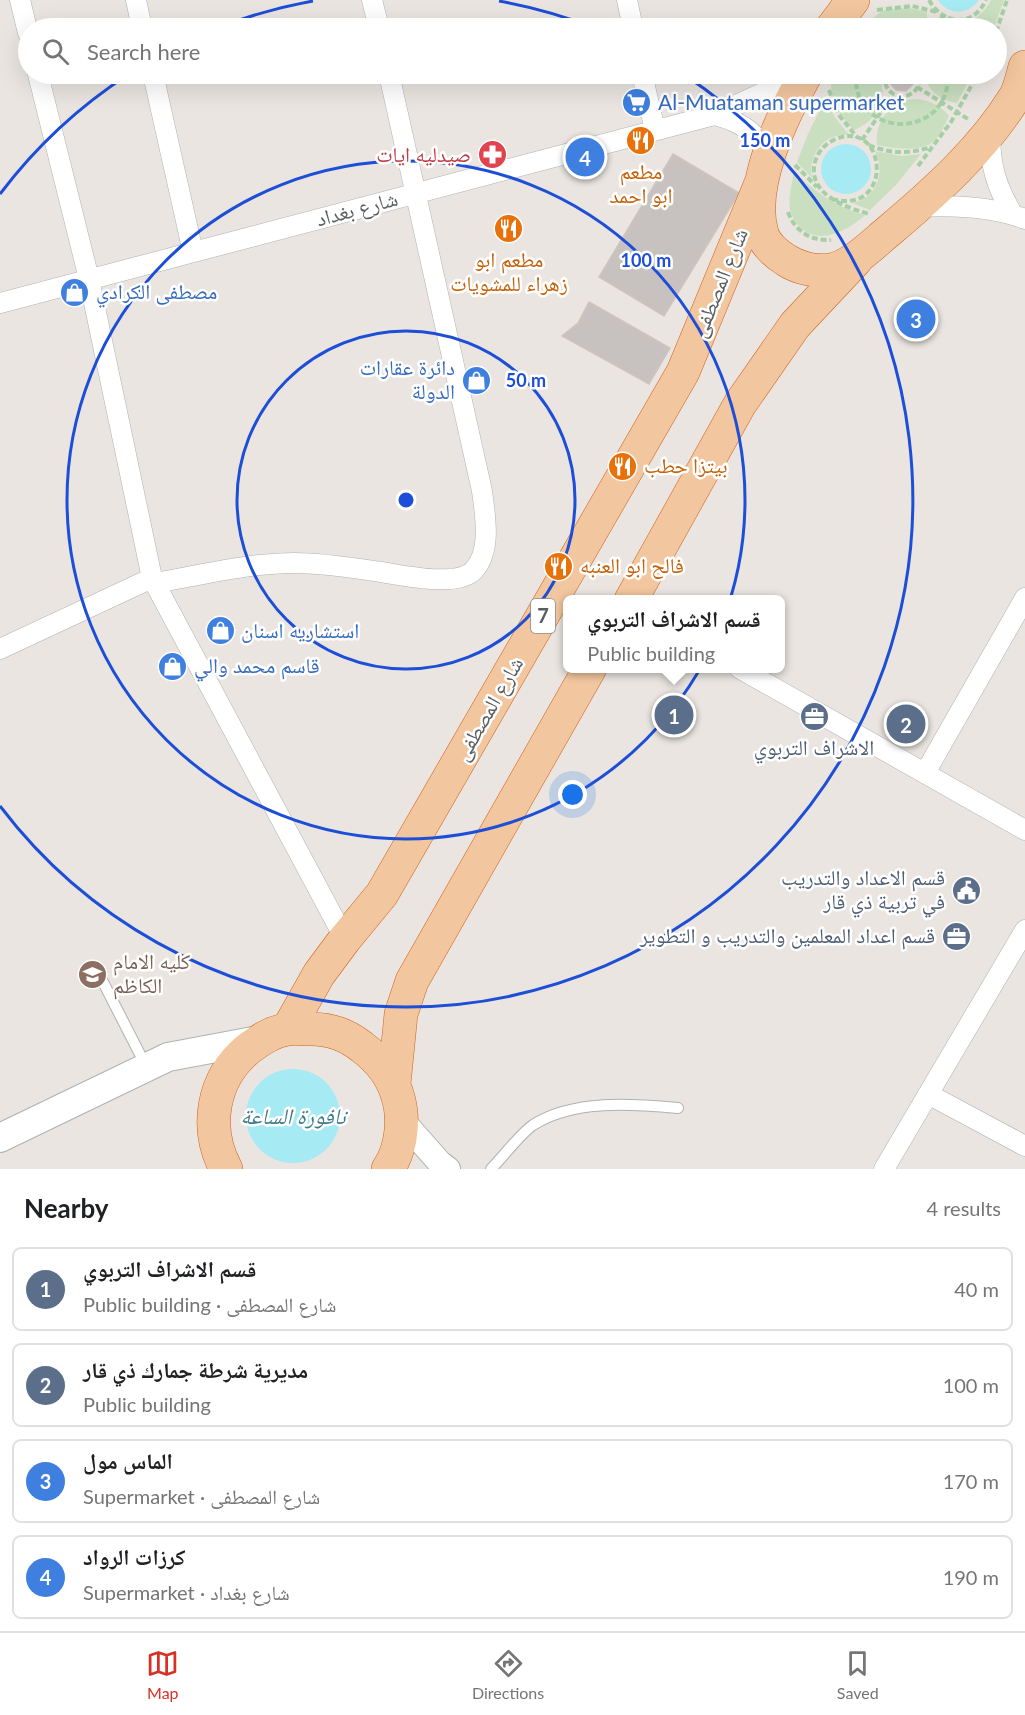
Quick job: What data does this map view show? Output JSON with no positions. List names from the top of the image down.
{
  "streets": {
    "highway": ["شارع المصطفى", "7"],
    "street": ["شارع بغداد"]
  },
  "crossings": [
    ["شارع المصطفى", "7"]
  ],
  "water": ["نافورة الساعة"],
  "places": {
    "supermarket": ["Al-Muataman supermarket"],
    "restaurant": [
      "مطعم ابو احمد",
      "مطعم ابو زهراء للمشويات",
      "بيتزا حطب",
      "فالح ابو العنبه"
    ],
    "pharmacy": ["صيدليه ايات"],
    "shop": [
      "مصطفى الكرادي",
      "دائرة عقارات الدولة",
      "استشاريه اسنان",
      "قاسم محمد والي"
    ],
    "office": ["الاشراف التربوي", "قسم اعداد المعلمين والتدريب و التطوير"],
    "public building": ["قسم الاعداد والتدريب في تربية ذي قار"],
    "school or university": ["كليه الامام الكاظم"]
  },
  "page": {
    "search": "Search here",
    "pins": [
      "4",
      "3",
      "1",
      "2"
    ],
    "popup": ["قسم الاشراف التربوي", "Public building"],
    "heading": ["Nearby", "4 results"],
    "list": [
      {
        "mark": "1",
        "name": "قسم الاشراف التربوي",
        "note": "Public building · شارع المصطفى",
        "value": "40 m"
      },
      {
        "mark": "2",
        "name": "مديرية شرطة جمارك ذي قار",
        "note": "Public building",
        "value": "100 m"
      },
      {
        "mark": "3",
        "name": "الماس مول",
        "note": "Supermarket · شارع المصطفى",
        "value": "170 m"
      },
      {
        "mark": "4",
        "name": "كرزات الرواد",
        "note": "Supermarket · شارع بغداد",
        "value": "190 m"
      }
    ],
    "nav": ["Map", "Directions", "Saved"]
  },
  "rings": ["150 m", "100 m", "50 m"]
}
